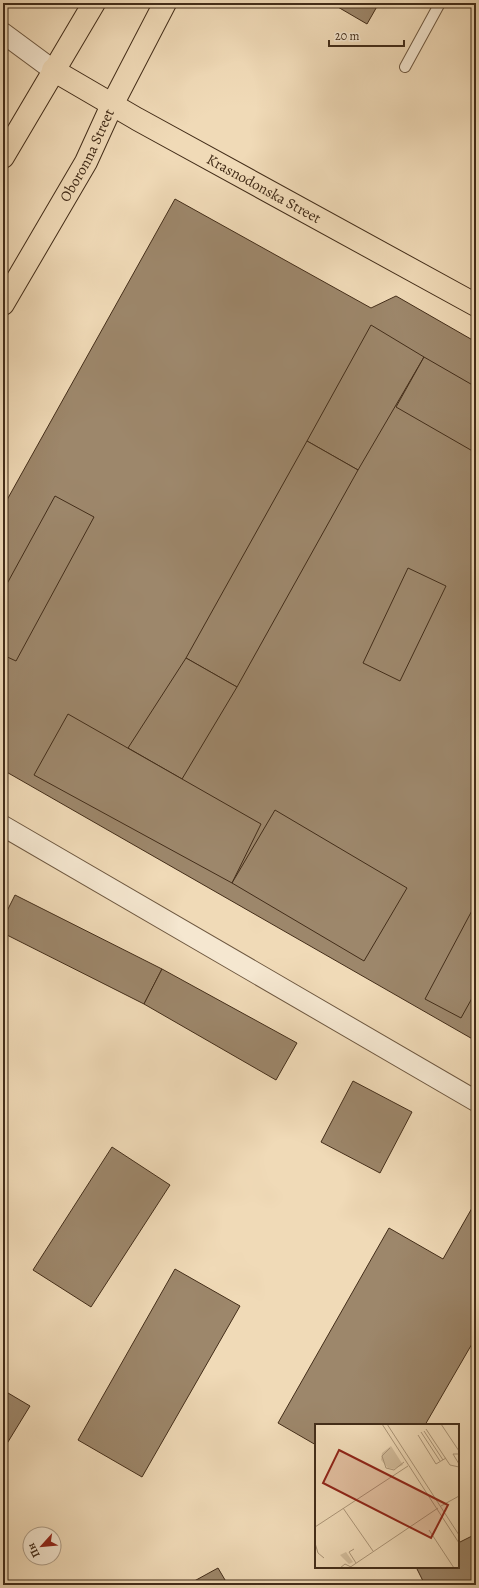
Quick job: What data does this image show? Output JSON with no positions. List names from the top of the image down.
{
  "streets": {
    "main road": ["Oboronna Street", "Krasnodonska Street"]
  },
  "crossings": [
    ["Oboronna Street", "Krasnodonska Street"]
  ],
  "scale_bar": "20 m",
  "north": "bottom left"
}
